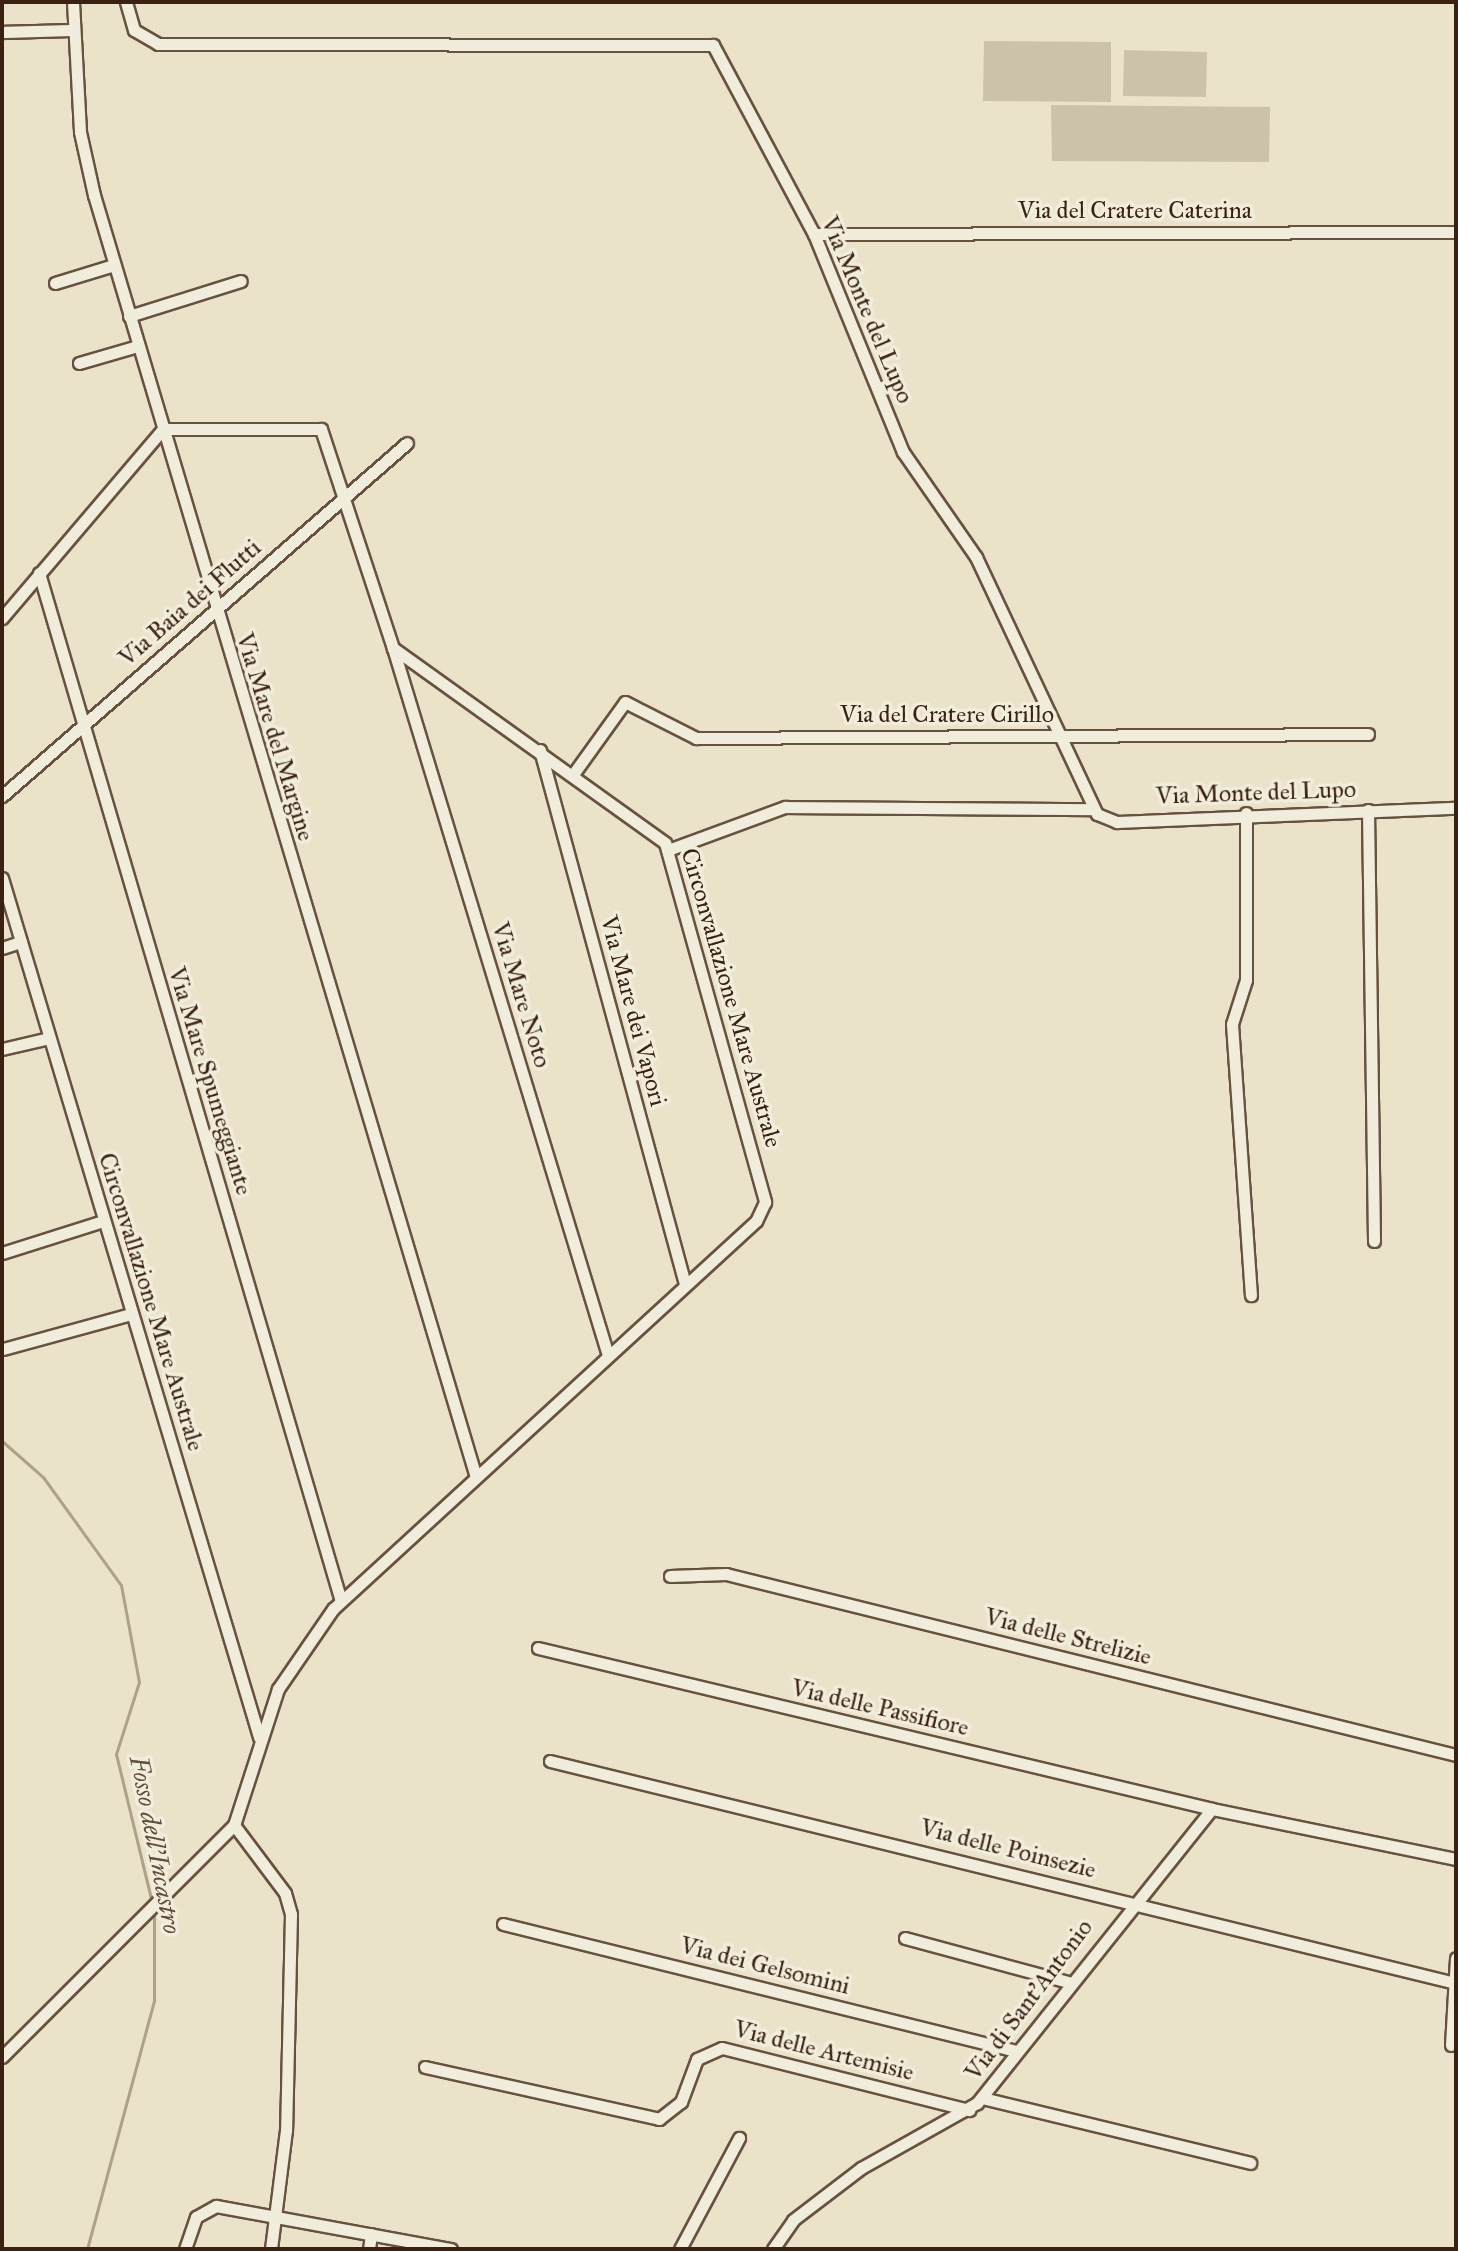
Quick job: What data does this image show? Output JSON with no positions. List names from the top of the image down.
{
  "streets": {
    "street": [
      "Via del Cratere Caterina",
      "Via Monte del Lupo",
      "Via Baia dei Flutti",
      "Via del Cratere Cirillo",
      "Via Mare del Margine",
      "Via Mare Noto",
      "Circonvallazione Mare Australe",
      "Via Mare dei Vapori",
      "Via Mare Spumeggiante",
      "Via delle Strelizie",
      "Via delle Passifiore",
      "Via delle Poinsezie",
      "Via dei Gelsomini",
      "Via di Sant'Antonio",
      "Via delle Artemisie"
    ]
  },
  "crossings": [
    ["Via del Cratere Caterina", "Via Monte del Lupo"],
    ["Via Monte del Lupo", "Via del Cratere Cirillo"],
    ["Via Baia dei Flutti", "Via Mare del Margine"],
    ["Via Baia dei Flutti", "Via Mare Spumeggiante"],
    ["Via del Cratere Cirillo", "Circonvallazione Mare Australe"],
    ["Via Mare del Margine", "Circonvallazione Mare Australe"],
    ["Via Mare Noto", "Circonvallazione Mare Australe"],
    ["Circonvallazione Mare Australe", "Via Mare dei Vapori"],
    ["Circonvallazione Mare Australe", "Via Mare Spumeggiante"],
    ["Via delle Passifiore", "Via di Sant'Antonio"],
    ["Via delle Poinsezie", "Via di Sant'Antonio"],
    ["Via dei Gelsomini", "Via di Sant'Antonio"],
    ["Via di Sant'Antonio", "Via delle Artemisie"]
  ],
  "water": ["Fosso dell'Incastro"]
}
